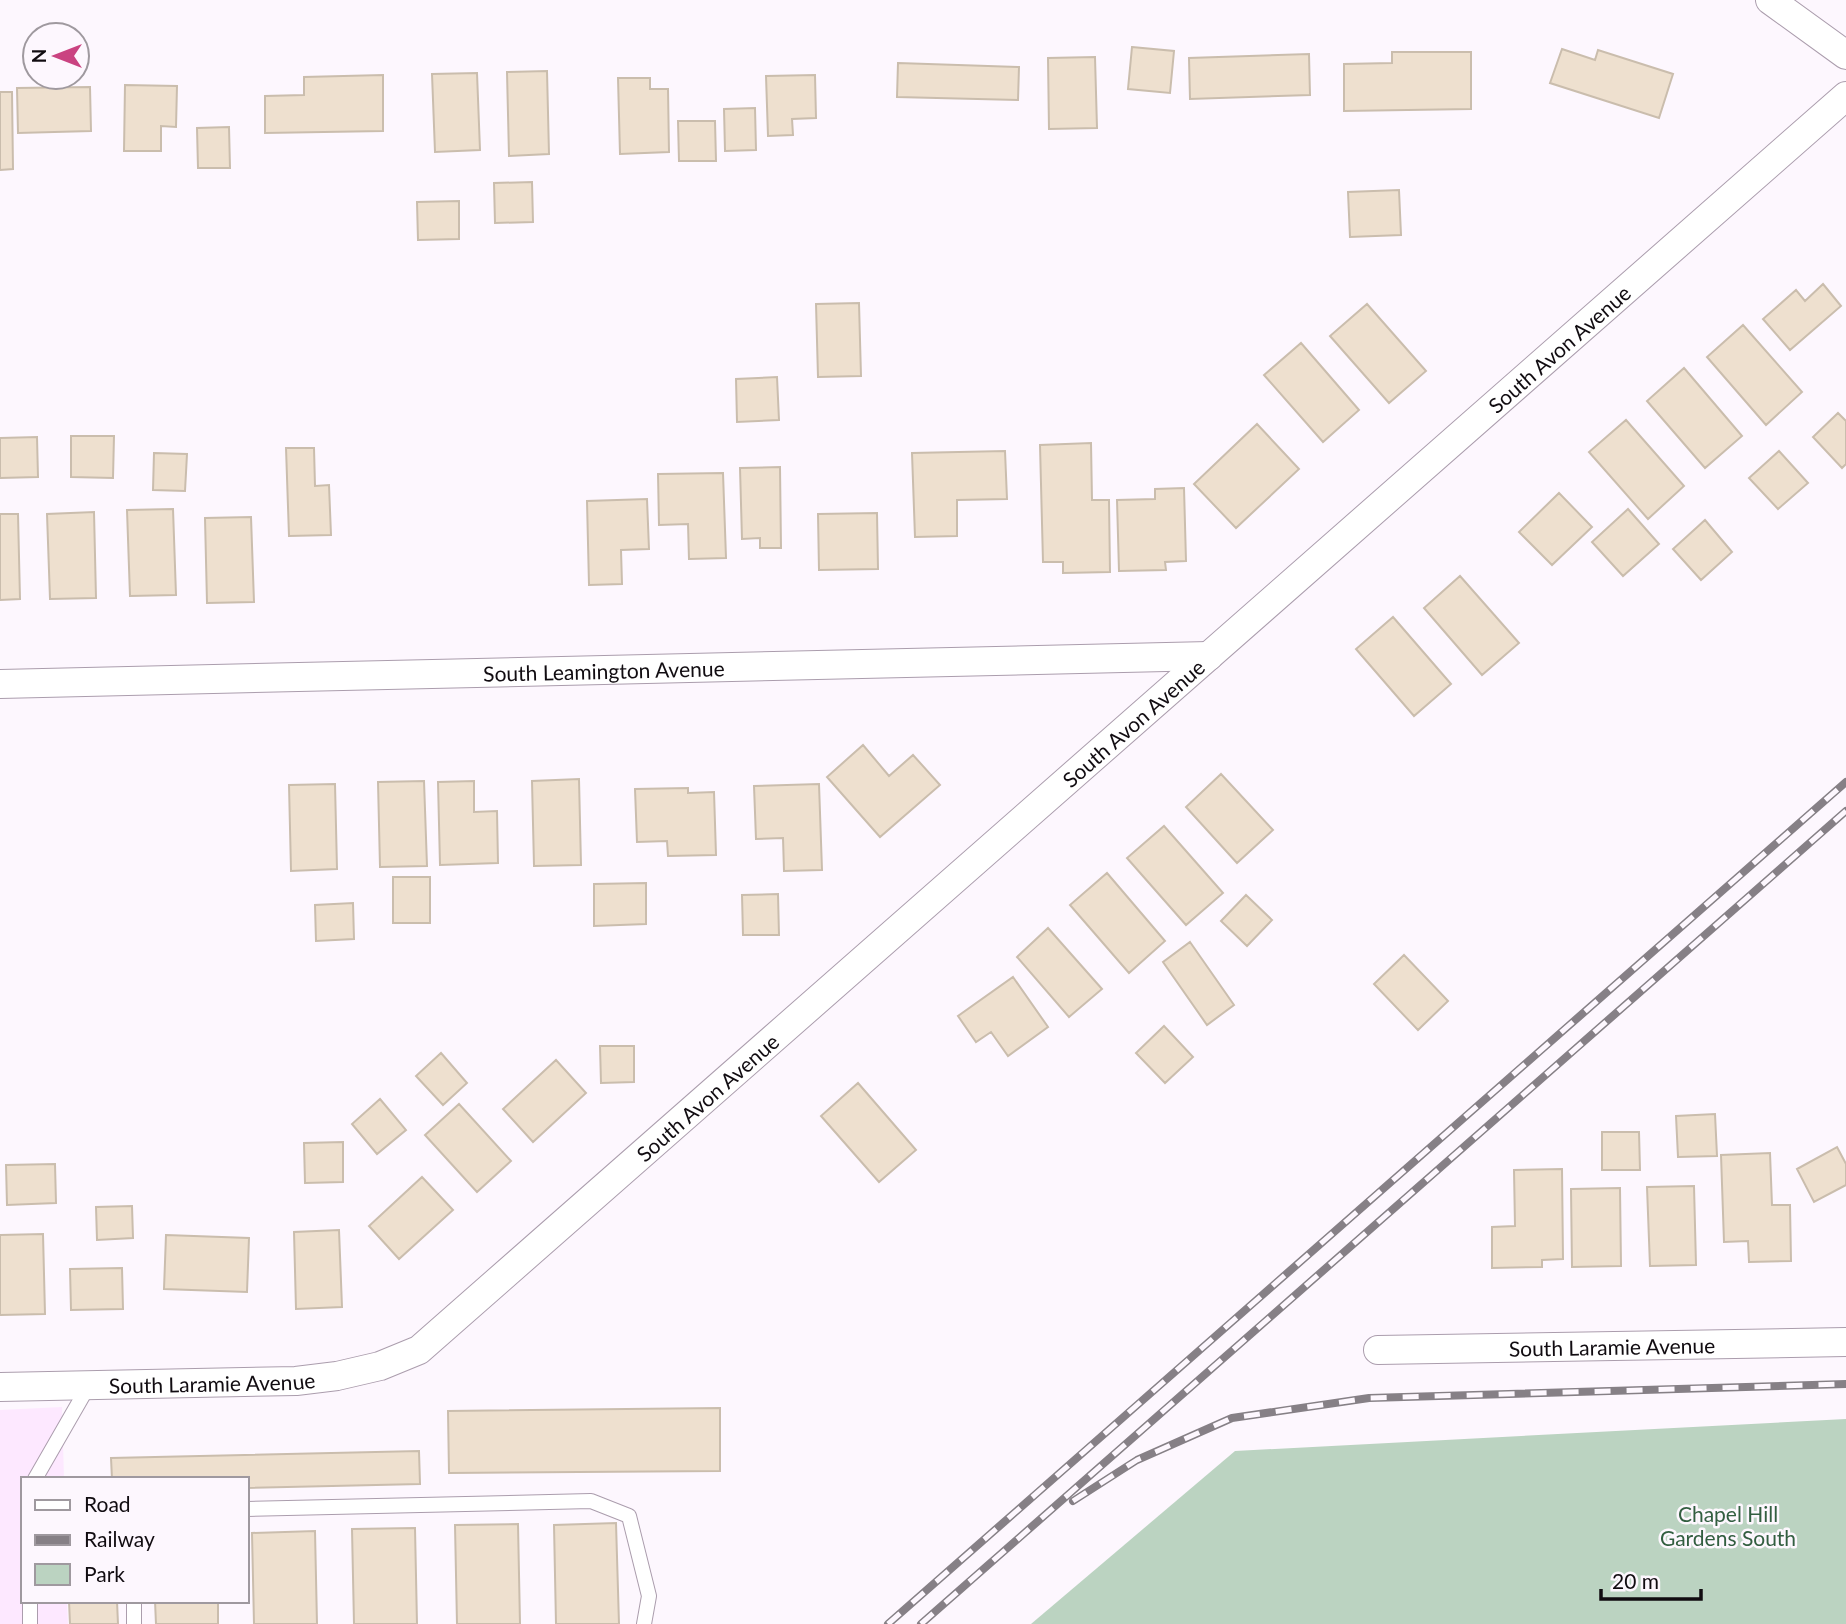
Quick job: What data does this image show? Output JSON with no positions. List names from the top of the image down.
{
  "streets": {
    "street": ["South Avon Avenue", "South Leamington Avenue", "South Laramie Avenue"]
  },
  "crossings": [
    ["South Avon Avenue", "South Leamington Avenue"],
    ["South Avon Avenue", "South Laramie Avenue"]
  ],
  "parks": ["Chapel Hill Gardens South"],
  "legend": ["Road", "Railway", "Park"],
  "scale_bar": "20 m",
  "north": "left"
}
